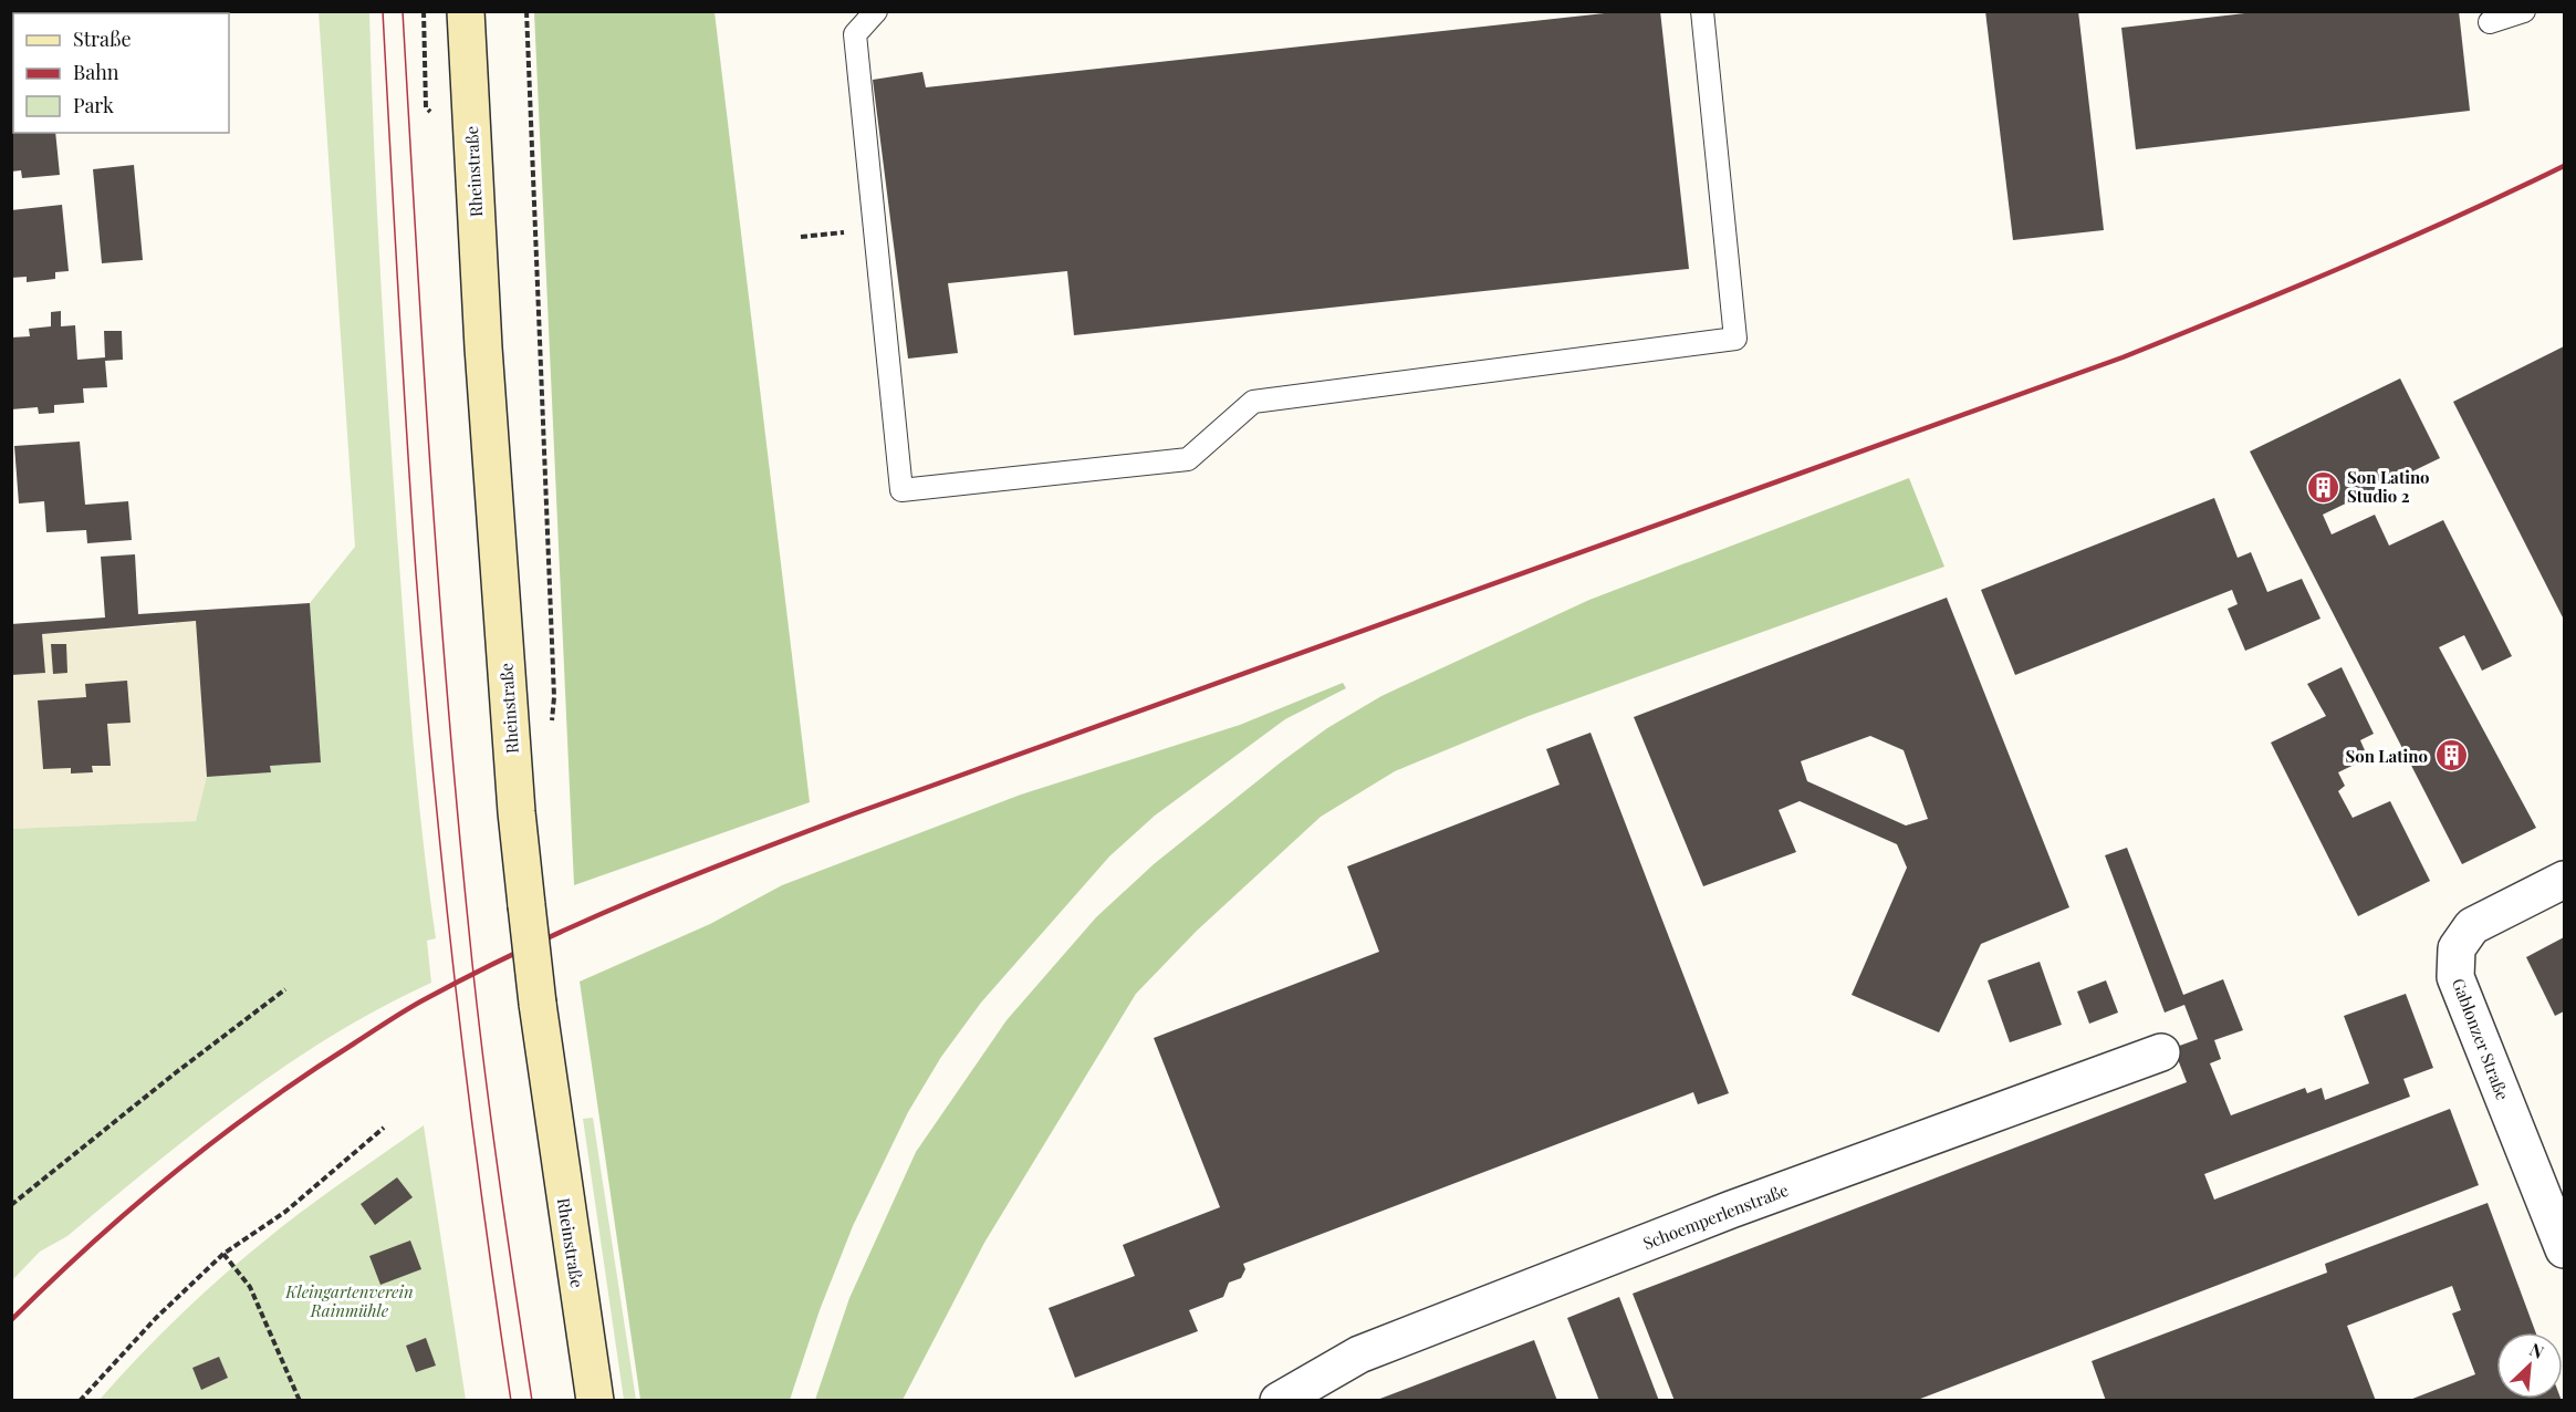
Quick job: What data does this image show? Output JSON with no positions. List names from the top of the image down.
{
  "streets": {
    "main road": ["Rheinstraße"],
    "street": ["Gablonzer Straße", "Schoemperlenstraße"]
  },
  "parks": ["Kleingartenverein Rainmühle"],
  "places": {
    "building": ["Son Latino Studio 2", "Son Latino"]
  },
  "legend": ["Straße", "Bahn", "Park"],
  "north": "top right"
}
